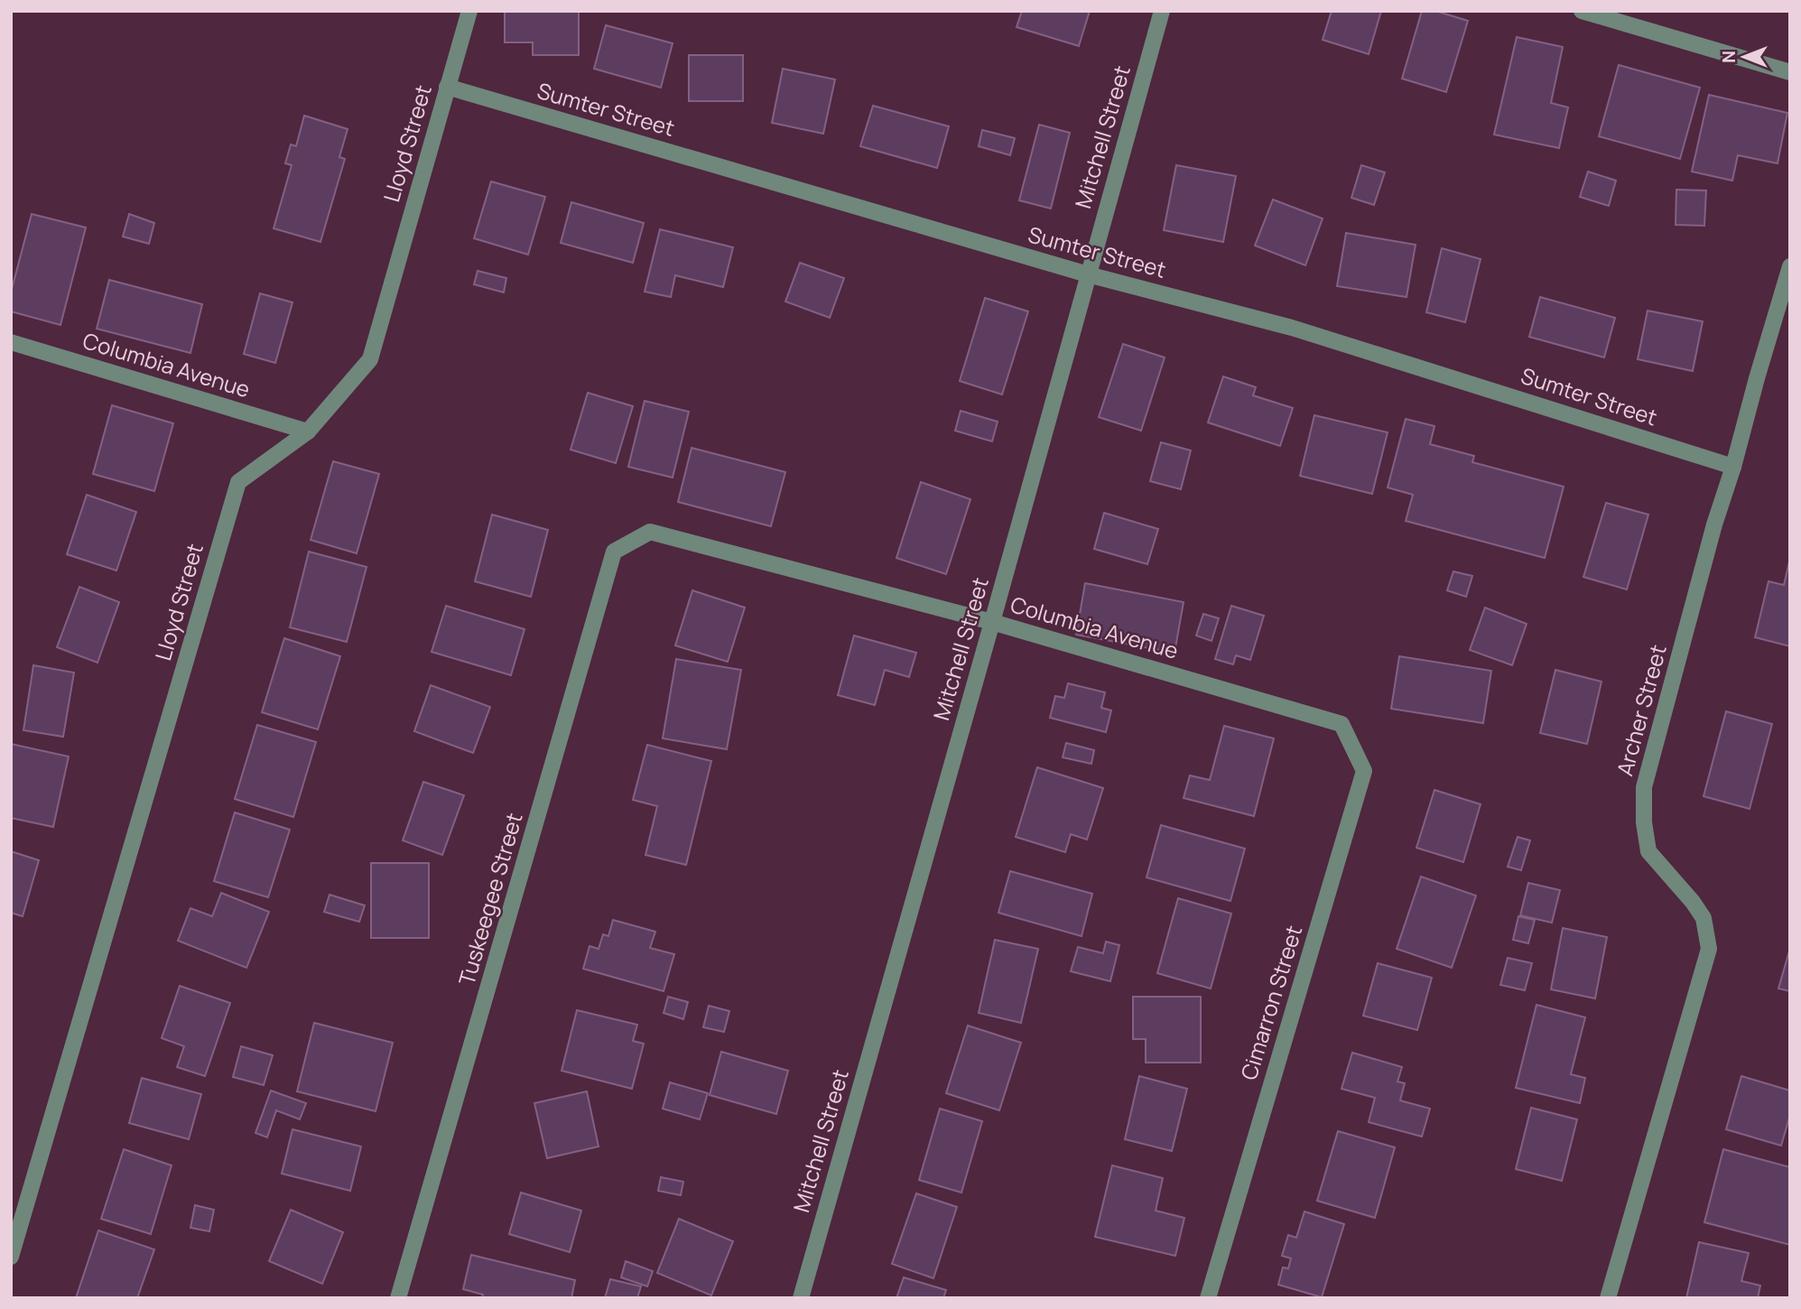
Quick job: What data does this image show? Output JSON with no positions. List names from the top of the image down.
{
  "streets": {
    "street": [
      "Sumter Street",
      "Mitchell Street",
      "Lloyd Street",
      "Columbia Avenue",
      "Archer Street",
      "Tuskeegee Street",
      "Cimarron Street"
    ]
  },
  "crossings": [
    ["Sumter Street", "Mitchell Street"],
    ["Sumter Street", "Lloyd Street"],
    ["Sumter Street", "Archer Street"],
    ["Mitchell Street", "Columbia Avenue"],
    ["Lloyd Street", "Columbia Avenue"],
    ["Columbia Avenue", "Tuskeegee Street"],
    ["Columbia Avenue", "Cimarron Street"]
  ],
  "north": "left"
}
